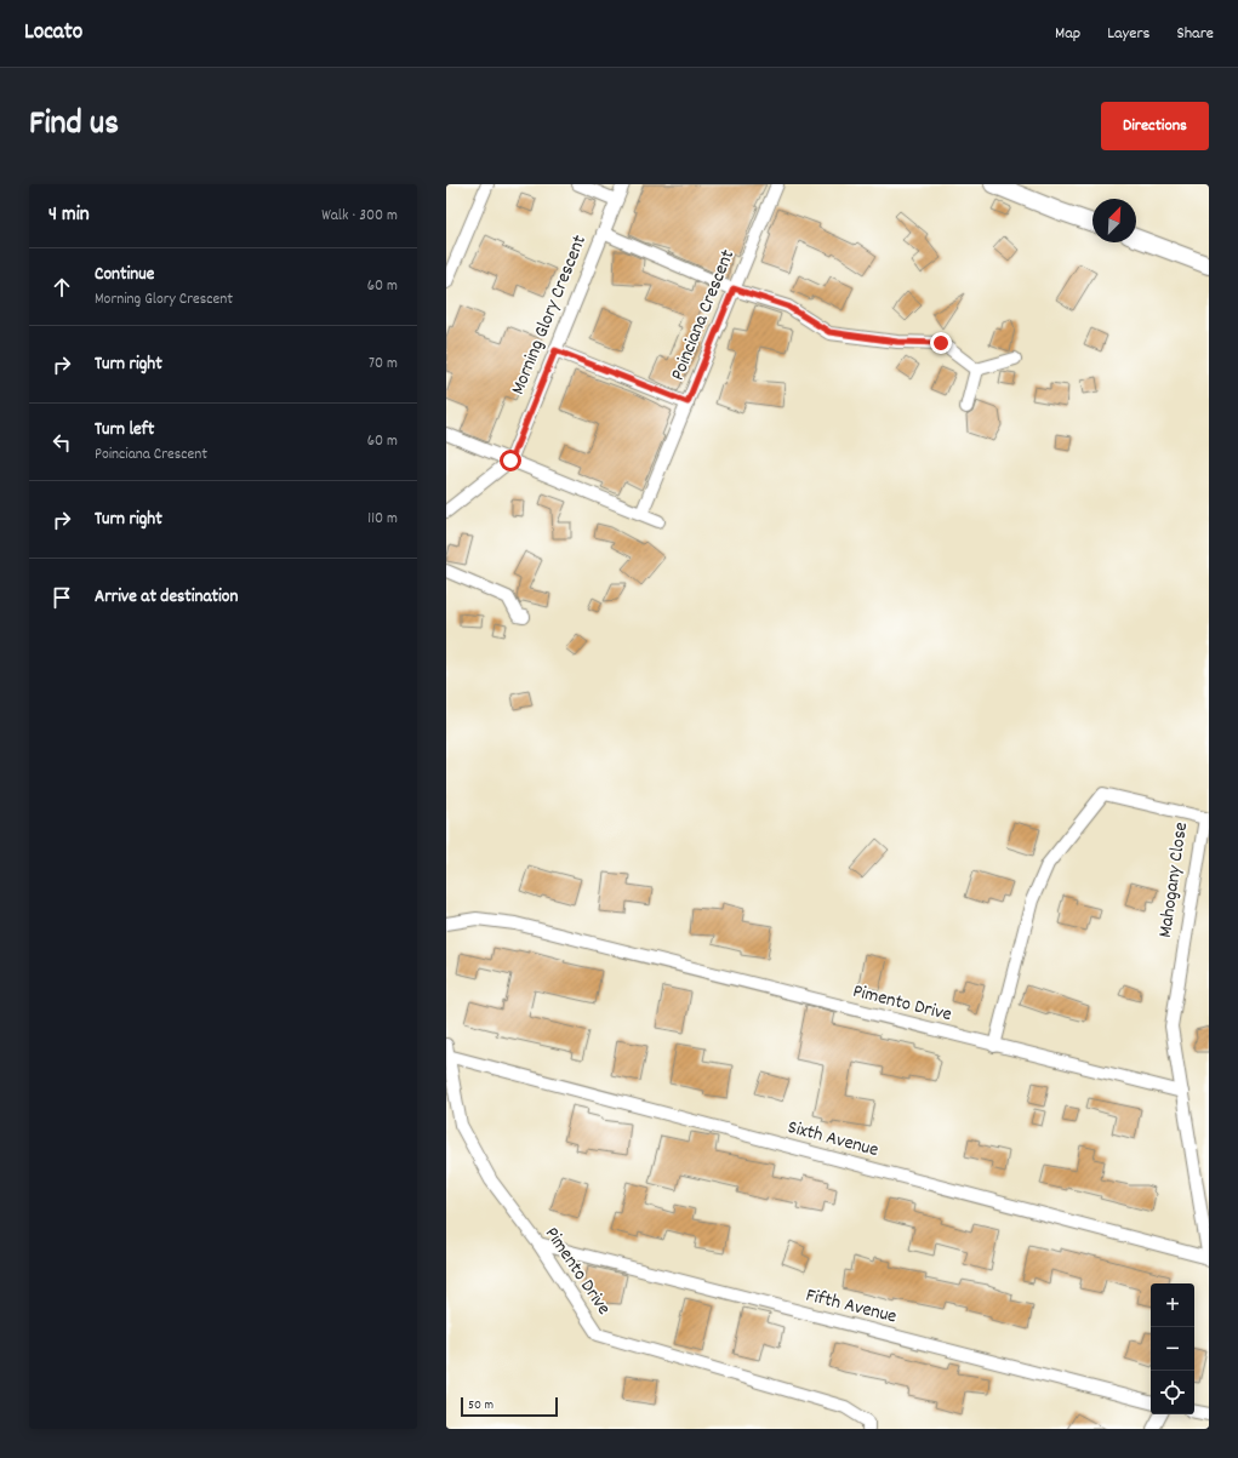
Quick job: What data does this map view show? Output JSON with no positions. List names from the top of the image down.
{
  "streets": {
    "street": [
      "Morning Glory Crescent",
      "Poinciana Crescent",
      "Mahogany Close",
      "Pimento Drive",
      "Sixth Avenue",
      "Fifth Avenue"
    ]
  },
  "crossings": [
    ["Mahogany Close", "Pimento Drive"],
    ["Pimento Drive", "Sixth Avenue"],
    ["Pimento Drive", "Fifth Avenue"]
  ],
  "scale_bar": "50 m",
  "north": "top right",
  "page": {
    "header": "Locato",
    "nav": ["Map", "Layers", "Share"],
    "title": "Find us",
    "buttons": "Directions",
    "heading": ["4 min", "Walk · 300 m"],
    "list": [
      ["Continue", "Morning Glory Crescent", "60 m"],
      ["Turn right", "70 m"],
      ["Turn left", "Poinciana Crescent", "60 m"],
      ["Turn right", "110 m"],
      "Arrive at destination"
    ],
    "map_buttons": ["+", "−"],
    "scale": "50 m"
  }
}
